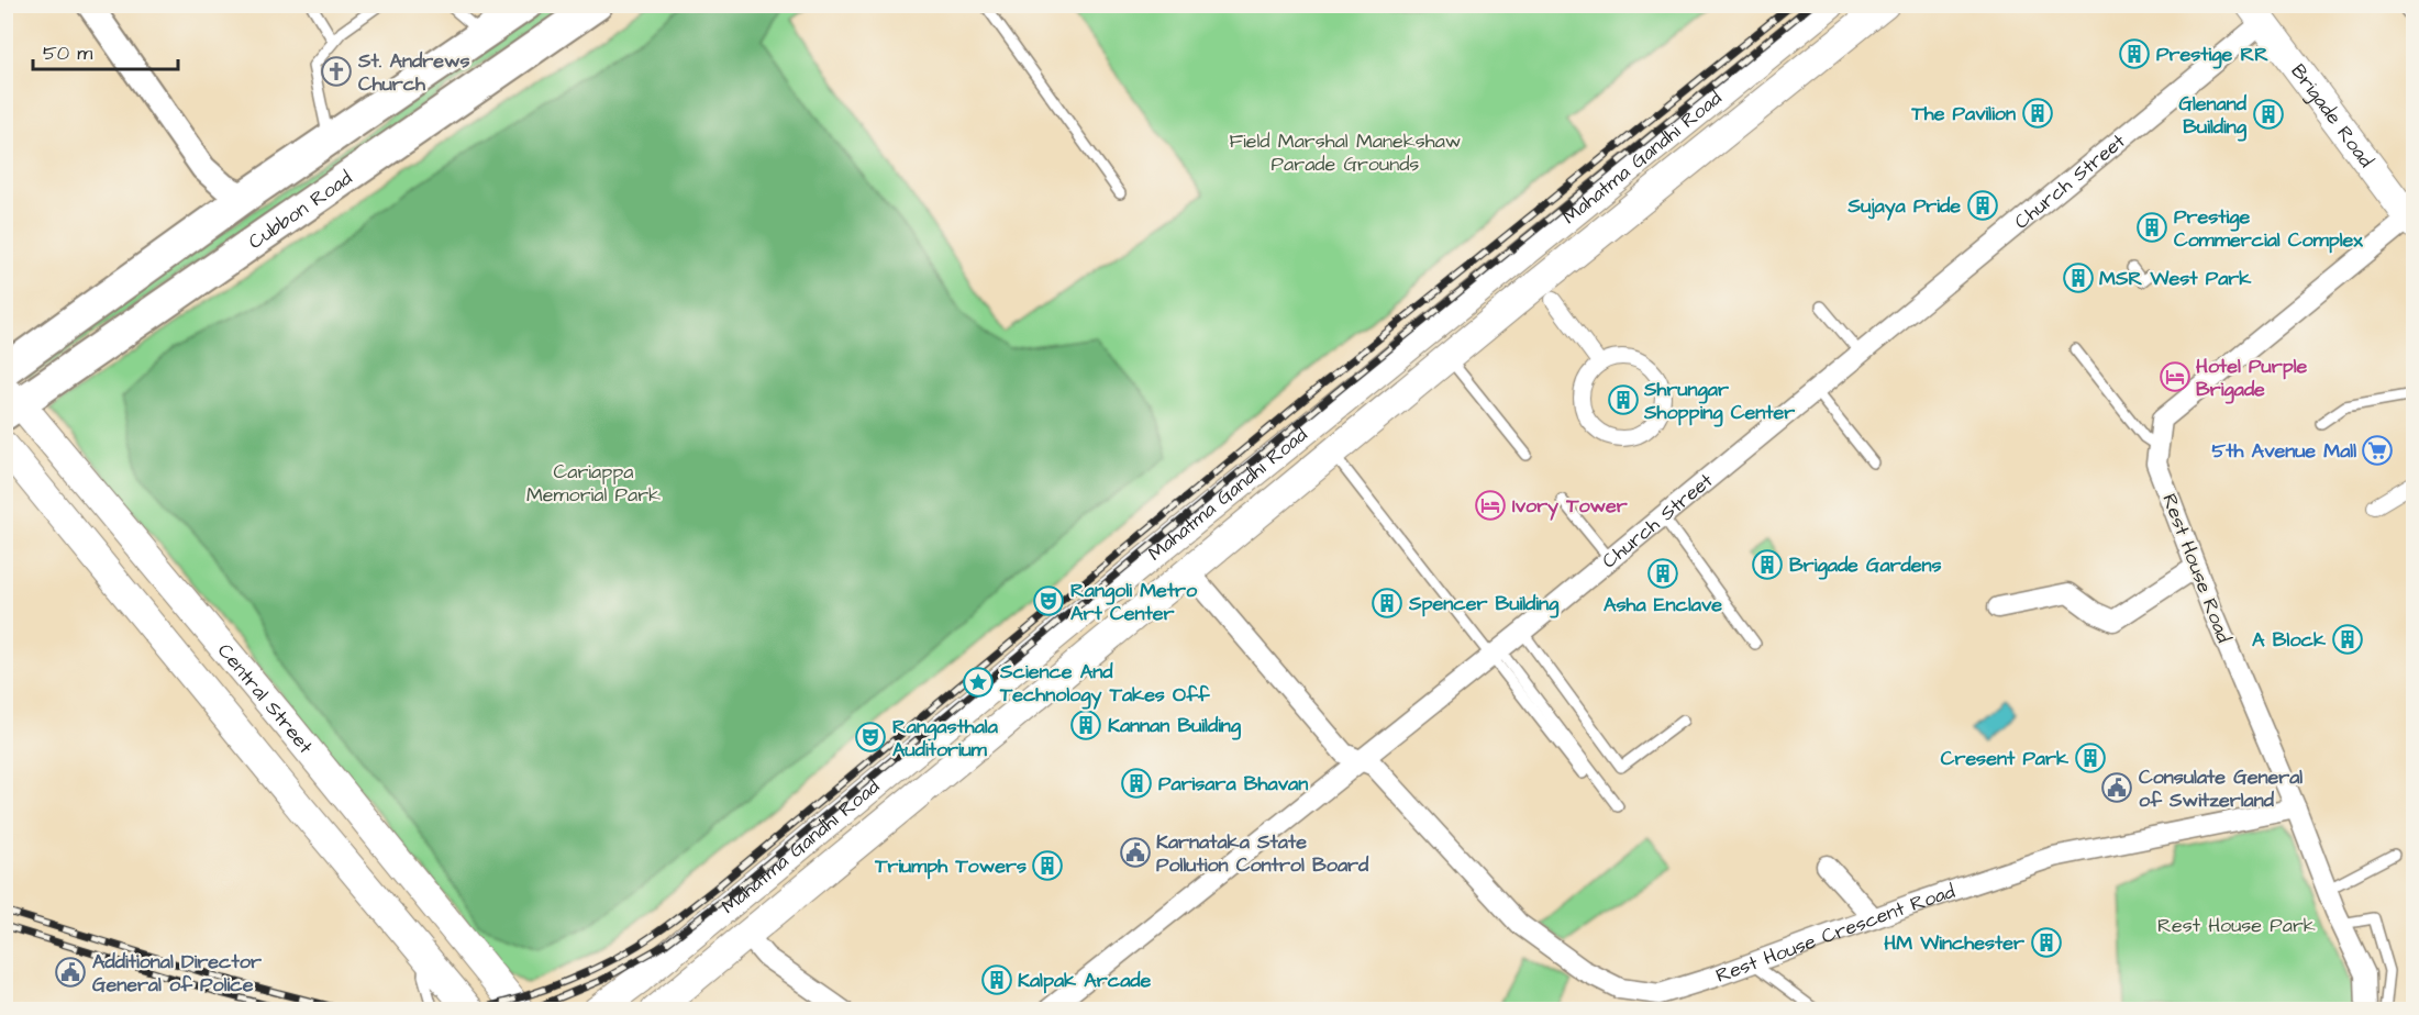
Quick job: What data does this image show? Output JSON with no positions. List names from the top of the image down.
{
  "streets": {
    "main road": [
      "Brigade Road",
      "Mahatma Gandhi Road",
      "Cubbon Road",
      "Central Street"
    ],
    "street": ["Church Street", "Rest House Road", "Rest House Crescent Road"]
  },
  "crossings": [
    ["Brigade Road", "Church Street"],
    ["Brigade Road", "Rest House Road"],
    ["Mahatma Gandhi Road", "Rest House Crescent Road"],
    ["Church Street", "Rest House Crescent Road"],
    ["Cubbon Road", "Central Street"],
    ["Rest House Road", "Rest House Crescent Road"]
  ],
  "parks": ["Field Marshal Manekshaw Parade Grounds", "Cariappa Memorial Park", "Rest House Park"],
  "places": {
    "building": [
      "Prestige RR",
      "The Pavilion",
      "Glenand Building",
      "Sujaya Pride",
      "Prestige Commercial Complex",
      "MSR West Park",
      "Shrungar Shopping Center",
      "Brigade Gardens",
      "Asha Enclave",
      "Spencer Building",
      "A Block",
      "Kannan Building",
      "Cresent Park",
      "Parisara Bhavan",
      "Triumph Towers",
      "HM Winchester",
      "Kalpak Arcade"
    ],
    "church": ["St. Andrews Church"],
    "hotel": ["Hotel Purple Brigade", "Ivory Tower"],
    "supermarket": ["5th Avenue Mall"],
    "theatre": ["Rangoli Metro Art Center", "Rangasthala Auditorium"],
    "place": ["Science And Technology Takes Off"],
    "public building": ["Consulate General of Switzerland", "Karnataka State Pollution Control Board", "Additional Director General of Police"]
  },
  "scale_bar": "50 m"
}
